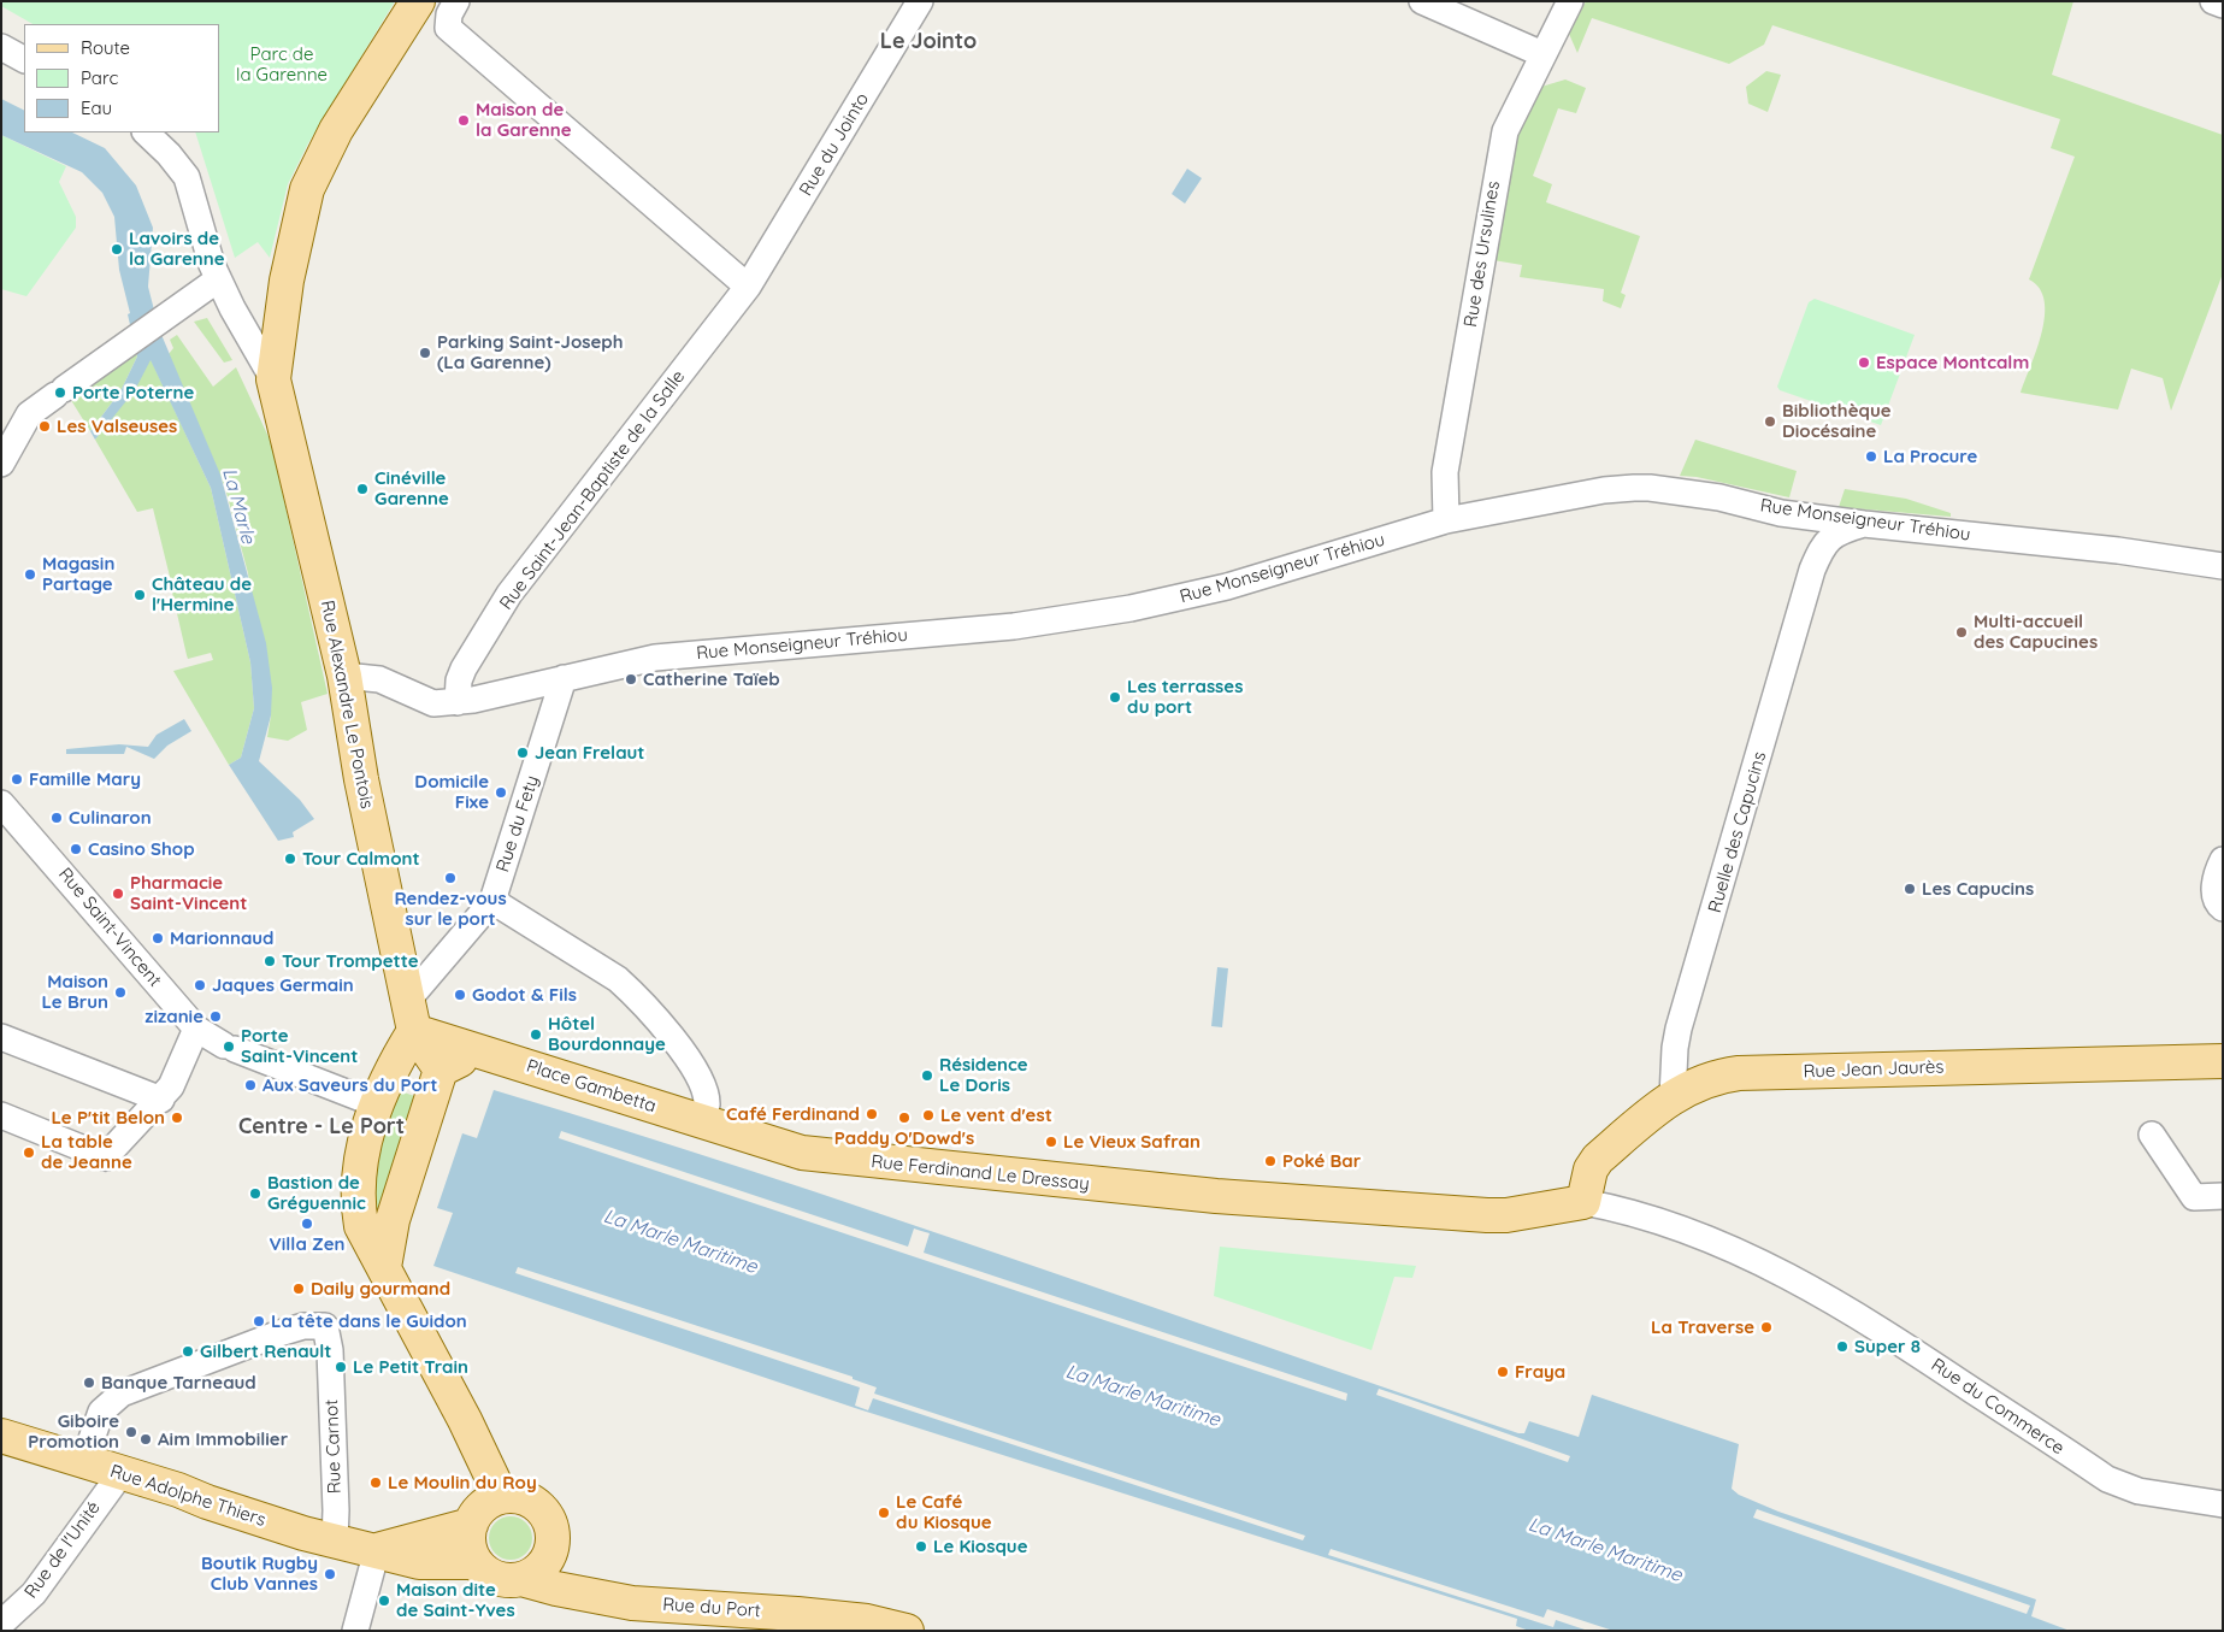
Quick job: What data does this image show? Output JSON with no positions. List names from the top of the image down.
{
  "streets": {
    "main road": [
      "Rue Alexandre Le Pontois",
      "Rue Jean Jaurès",
      "Place Gambetta",
      "Rue Ferdinand Le Dressay",
      "Rue Adolphe Thiers",
      "Rue du Port"
    ],
    "street": [
      "Rue du Jointo",
      "Rue des Ursulines",
      "Rue Saint-Jean-Baptiste de la Salle",
      "Rue Monseigneur Tréhiou",
      "Rue du Fety",
      "Ruelle des Capucins",
      "Rue Saint-Vincent",
      "Rue du Commerce",
      "Rue Carnot",
      "Rue de l'Unité"
    ]
  },
  "crossings": [
    ["Rue du Jointo", "Rue Saint-Jean-Baptiste de la Salle"],
    ["Rue des Ursulines", "Rue Monseigneur Tréhiou"],
    ["Rue Saint-Jean-Baptiste de la Salle", "Rue Monseigneur Tréhiou"],
    ["Rue Monseigneur Tréhiou", "Rue Alexandre Le Pontois"],
    ["Rue Monseigneur Tréhiou", "Rue du Fety"],
    ["Rue Monseigneur Tréhiou", "Ruelle des Capucins"],
    ["Rue Alexandre Le Pontois", "Place Gambetta"],
    ["Ruelle des Capucins", "Rue Jean Jaurès"],
    ["Rue Jean Jaurès", "Rue Ferdinand Le Dressay"],
    ["Rue Jean Jaurès", "Rue du Commerce"],
    ["Place Gambetta", "Rue Ferdinand Le Dressay"],
    ["Rue Ferdinand Le Dressay", "Rue du Commerce"],
    ["Rue Carnot", "Rue Adolphe Thiers"],
    ["Rue Adolphe Thiers", "Rue de l'Unité"]
  ],
  "districts": ["Le Jointo", "Centre - Le Port"],
  "water": ["La Marle", "La Marle Maritime"],
  "parks": ["Parc de la Garenne"],
  "places": [
    "Maison de la Garenne",
    "Lavoirs de la Garenne",
    "Parking Saint-Joseph (La Garenne)",
    "Espace Montcalm",
    "Porte Poterne",
    "Bibliothèque Diocésaine",
    "Les Valseuses",
    "La Procure",
    "Cinéville Garenne",
    "Magasin Partage",
    "Château de l'Hermine",
    "Multi-accueil des Capucines",
    "Catherine Taïeb",
    "Les terrasses du port",
    "Jean Frelaut",
    "Famille Mary",
    "Domicile Fixe",
    "Culinaron",
    "Casino Shop",
    "Tour Calmont",
    "Rendez-vous sur le port",
    "Les Capucins",
    "Pharmacie Saint-Vincent",
    "Marionnaud",
    "Tour Trompette",
    "Jaques Germain",
    "Maison Le Brun",
    "Godot & Fils",
    "zizanie",
    "Hôtel Bourdonnaye",
    "Porte Saint-Vincent",
    "Résidence Le Doris",
    "Aux Saveurs du Port",
    "Café Ferdinand",
    "Le vent d'est",
    "Le P'tit Belon",
    "Paddy O'Dowd's",
    "Le Vieux Safran",
    "La table de Jeanne",
    "Poké Bar",
    "Bastion de Gréguennic",
    "Villa Zen",
    "Daily gourmand",
    "La tête dans le Guidon",
    "La Traverse",
    "Super 8",
    "Gilbert Renault",
    "Le Petit Train",
    "Fraya",
    "Banque Tarneaud",
    "Giboire Promotion",
    "Aim Immobilier",
    "Le Moulin du Roy",
    "Le Café du Kiosque",
    "Le Kiosque",
    "Boutik Rugby Club Vannes",
    "Maison dite de Saint-Yves"
  ],
  "legend": ["Route", "Parc", "Eau"]
}
